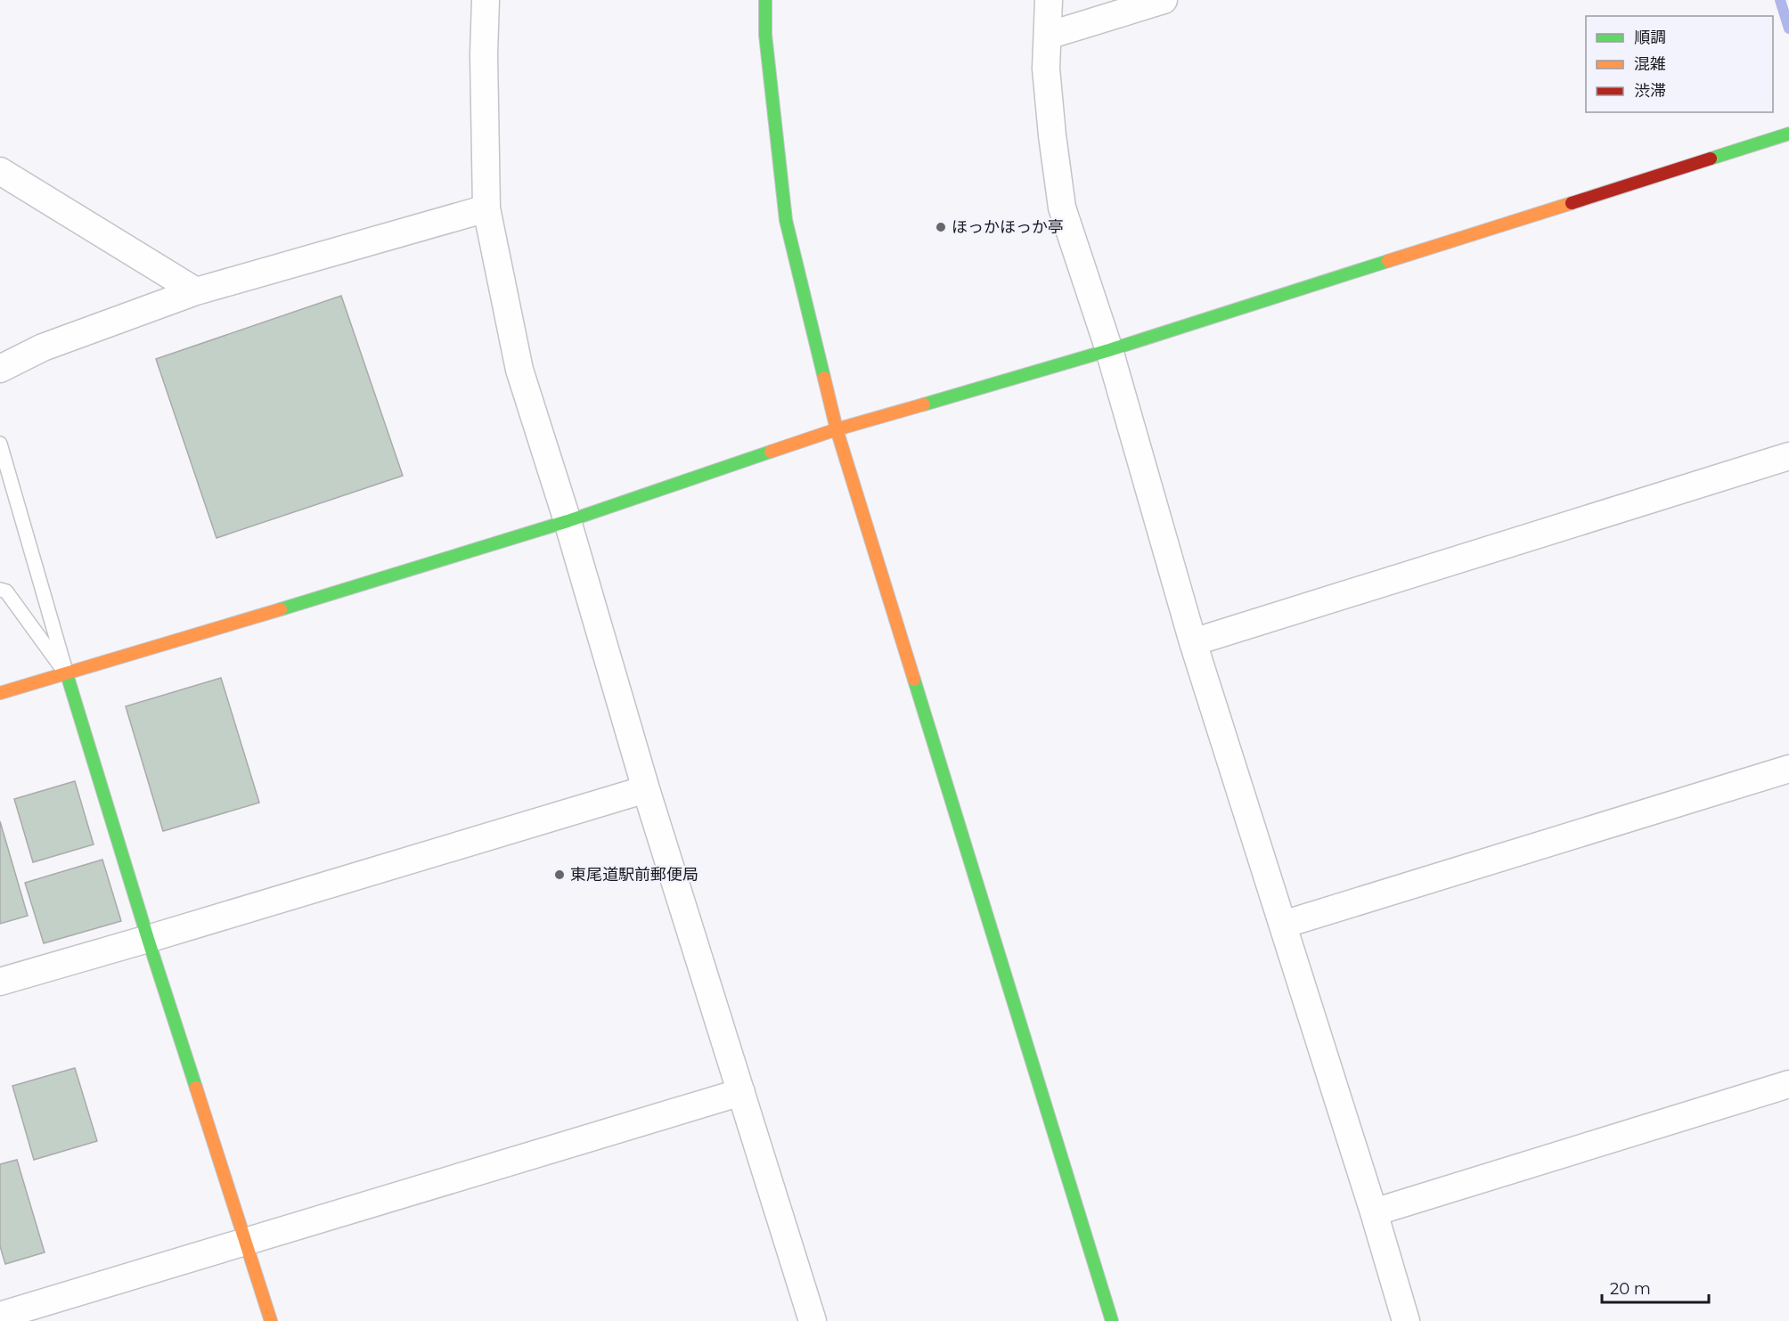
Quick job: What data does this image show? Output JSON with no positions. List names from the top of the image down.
{
  "places": ["ほっかほっか亭", "東尾道駅前郵便局"],
  "legend": ["順調", "混雑", "渋滞"],
  "scale_bar": "20 m"
}
